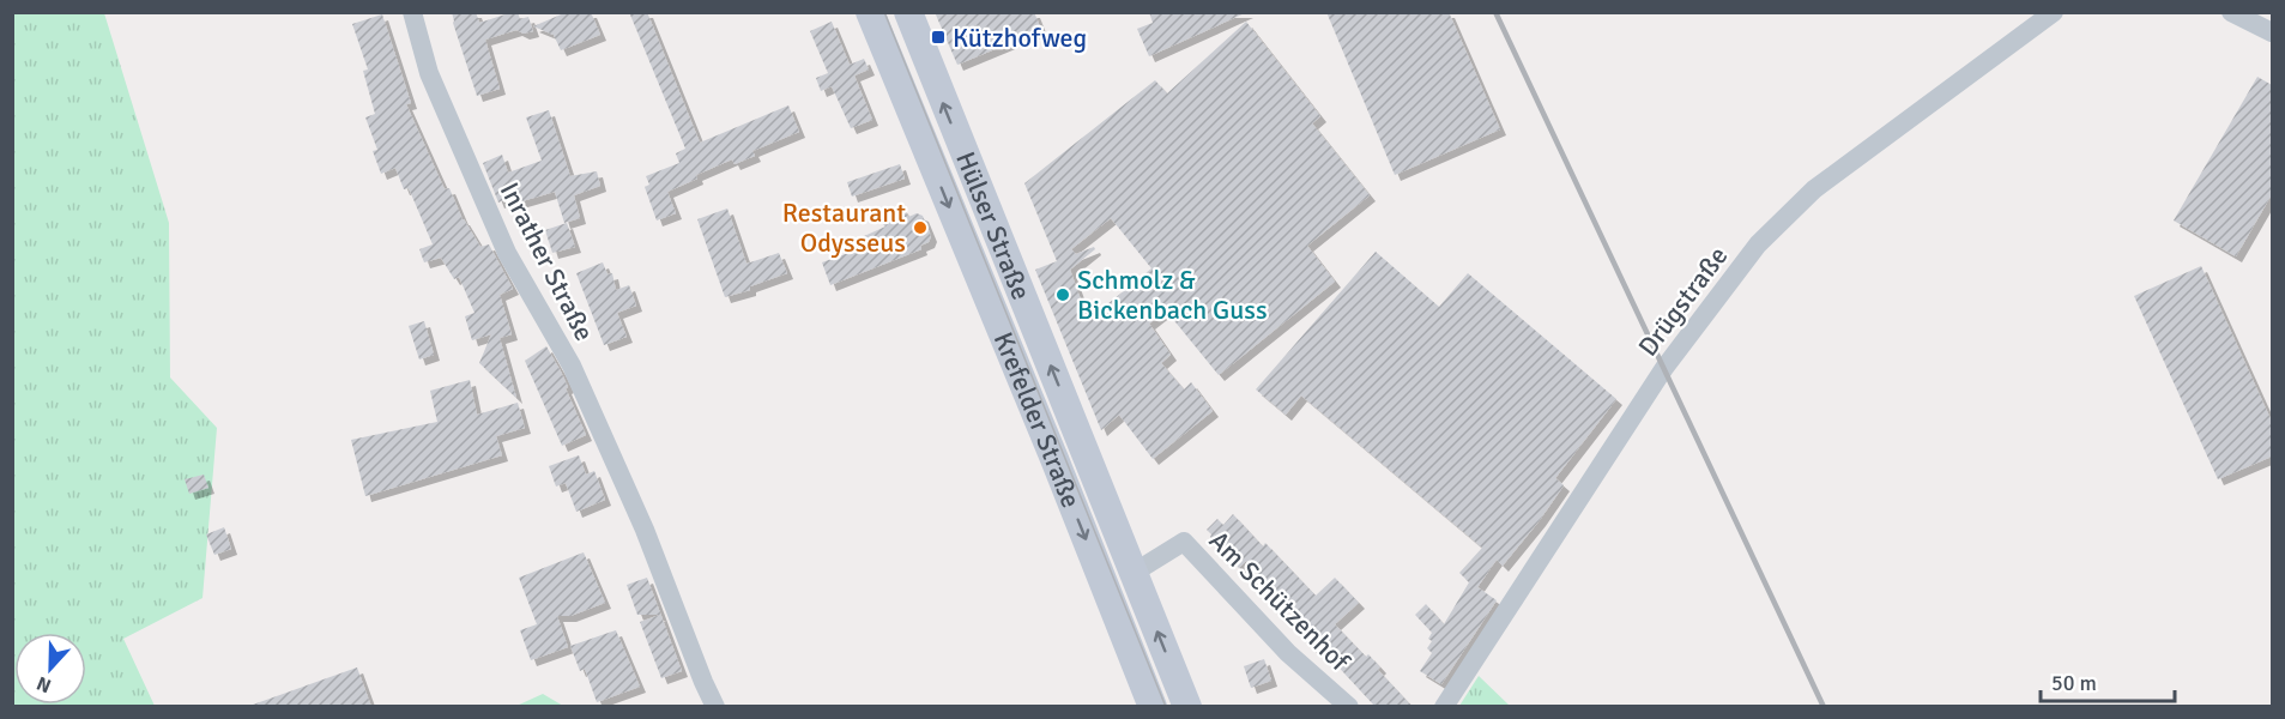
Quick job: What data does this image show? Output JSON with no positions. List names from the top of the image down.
{
  "streets": {
    "street": [
      "Hülser Straße",
      "Inrather Straße",
      "Drügstraße",
      "Krefelder Straße",
      "Am Schützenhof"
    ]
  },
  "crossings": [
    ["Hülser Straße", "Krefelder Straße"],
    ["Krefelder Straße", "Am Schützenhof"]
  ],
  "one_way": ["Hülser Straße"],
  "places": {
    "transit": ["Kützhofweg"],
    "other": ["Restaurant Odysseus", "Schmolz & Bickenbach Guss"]
  },
  "scale_bar": "50 m",
  "north": "bottom"
}
